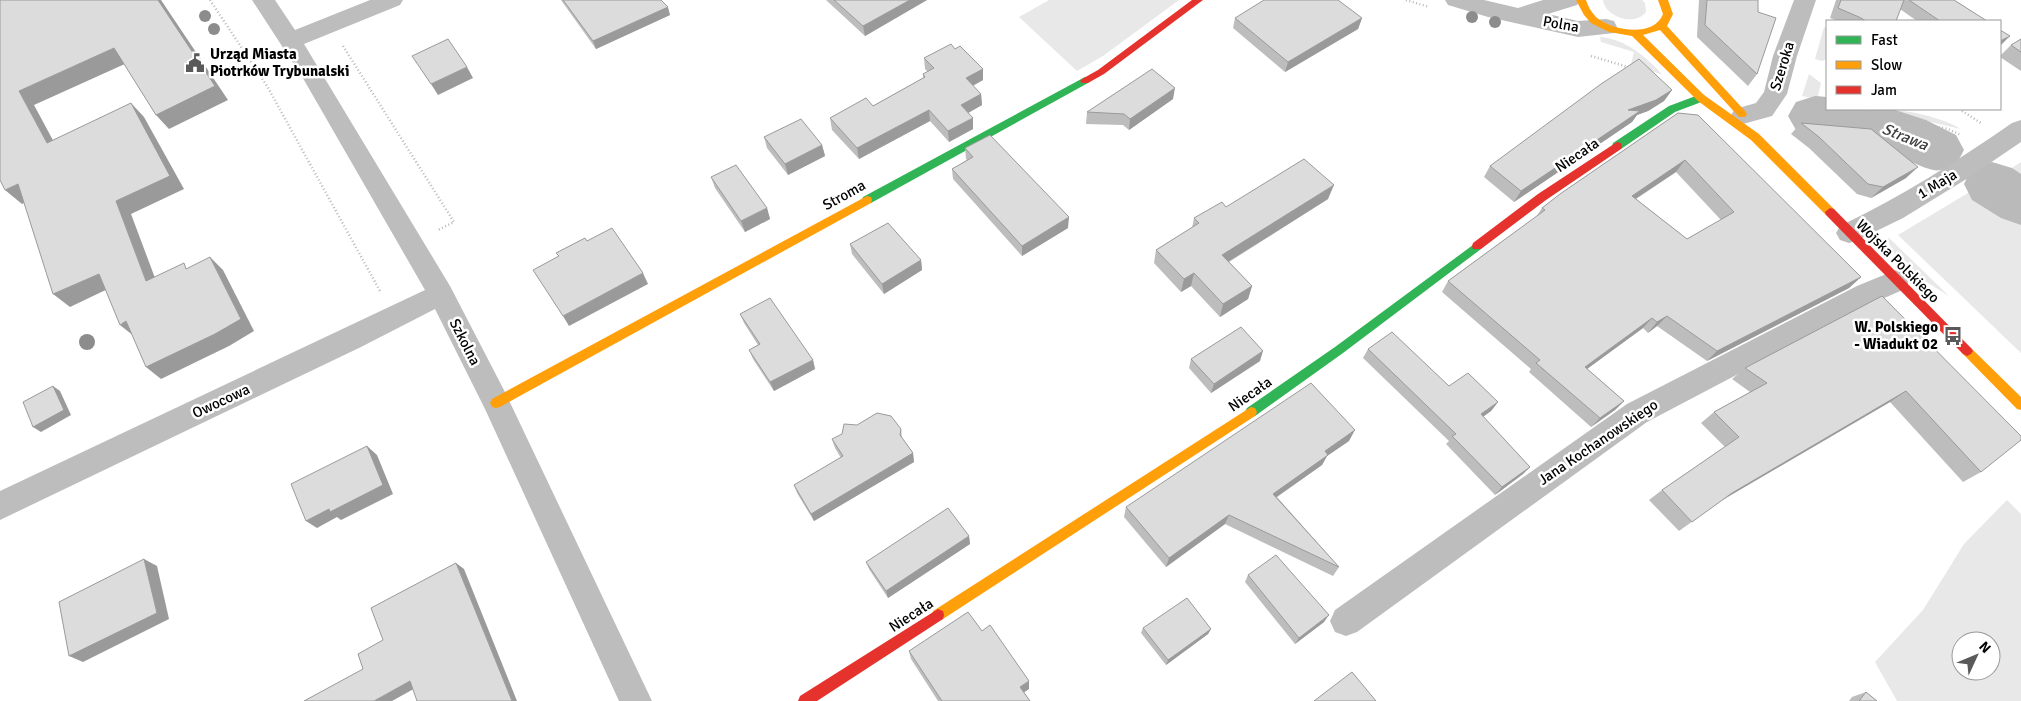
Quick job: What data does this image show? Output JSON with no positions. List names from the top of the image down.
{
  "streets": {
    "street": [
      "Polna",
      "Szeroka",
      "Niecała",
      "1 Maja",
      "Stroma",
      "Wojska Polskiego",
      "Szkolna",
      "Owocowa",
      "Jana Kochanowskiego"
    ]
  },
  "crossings": [
    ["Szeroka", "Wojska Polskiego"],
    ["Niecała", "Wojska Polskiego"],
    ["1 Maja", "Wojska Polskiego"],
    ["Stroma", "Szkolna"],
    ["Wojska Polskiego", "Jana Kochanowskiego"],
    ["Szkolna", "Owocowa"]
  ],
  "water": ["Strawa"],
  "places": {
    "public building": ["Urząd Miasta Piotrków Trybunalski"],
    "bus stop": ["W. Polskiego - Wiadukt 02"]
  },
  "legend": ["Fast", "Slow", "Jam"],
  "north": "top right"
}
